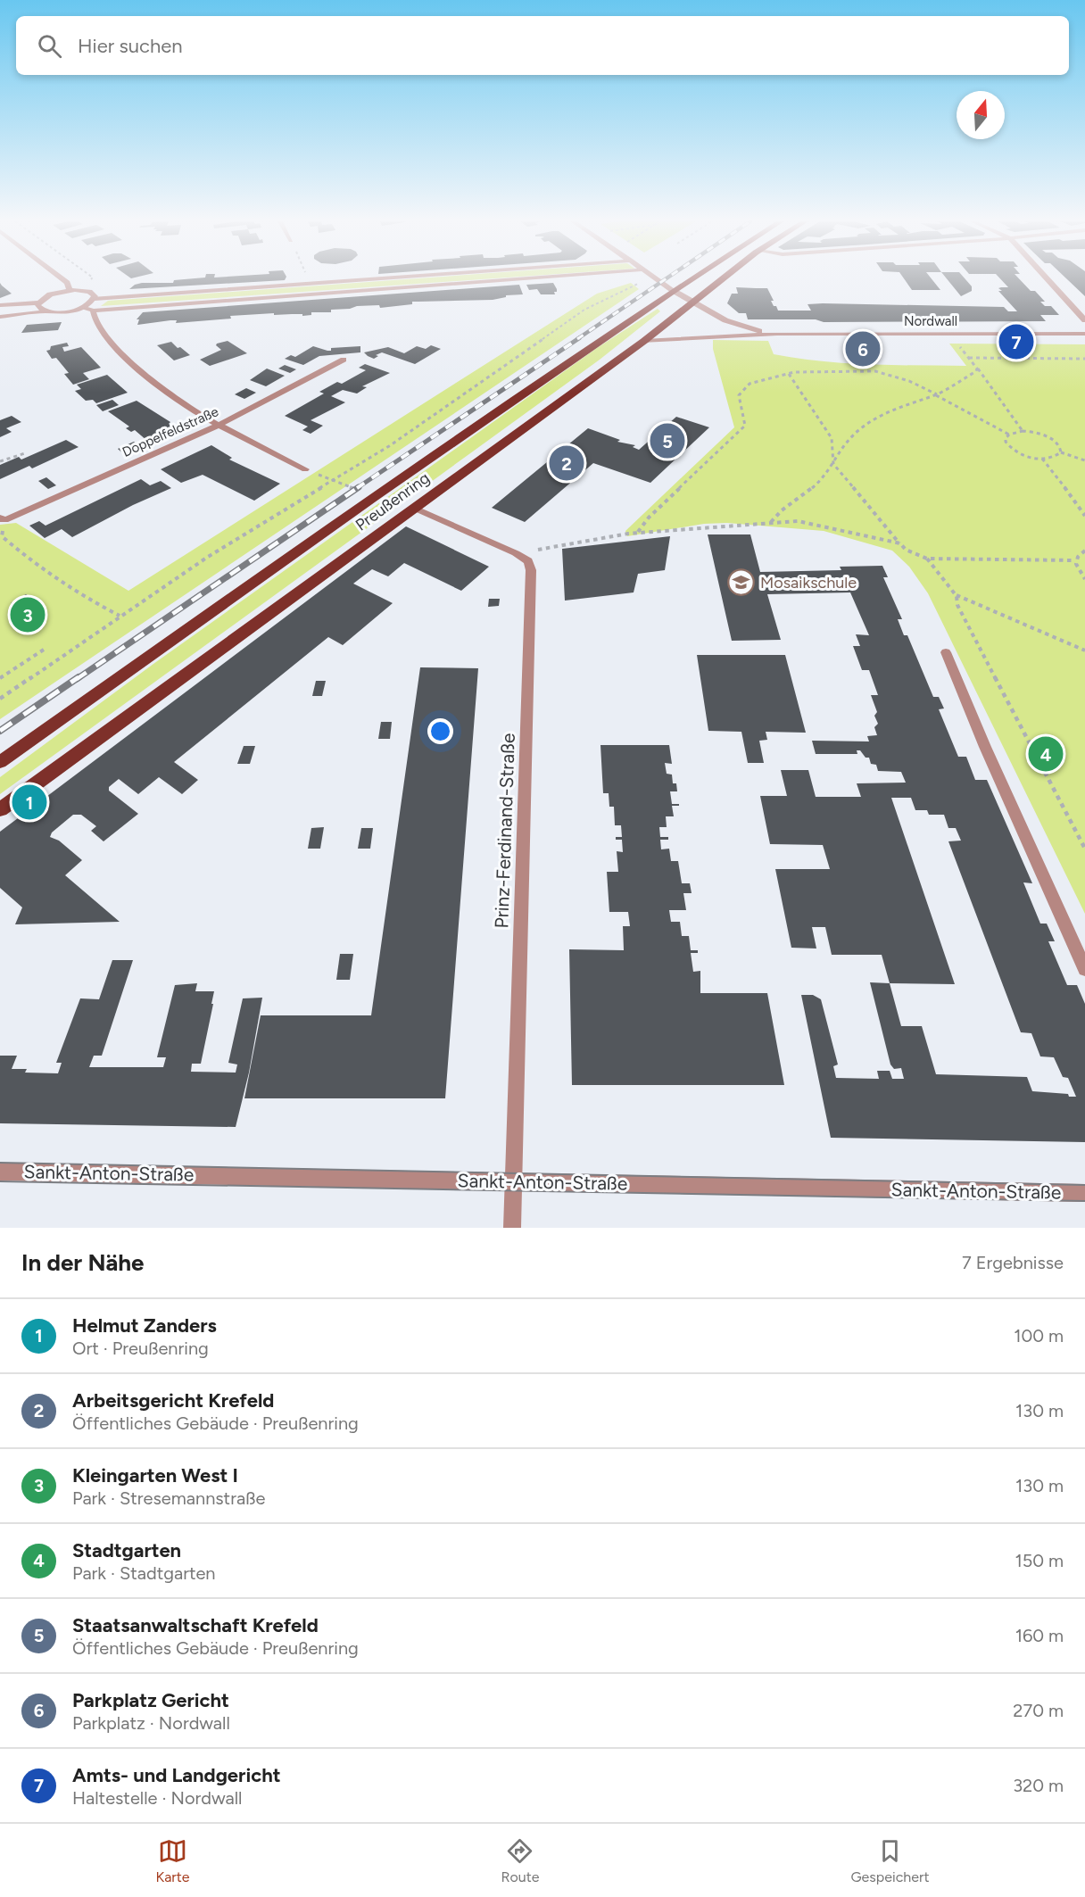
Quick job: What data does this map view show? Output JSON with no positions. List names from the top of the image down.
{
  "streets": {
    "main road": ["Preußenring"],
    "street": [
      "Nordwall",
      "Doppelfeldstraße",
      "Prinz-Ferdinand-Straße",
      "Sankt-Anton-Straße"
    ]
  },
  "crossings": [
    ["Nordwall", "Preußenring"],
    ["Preußenring", "Prinz-Ferdinand-Straße"],
    ["Prinz-Ferdinand-Straße", "Sankt-Anton-Straße"]
  ],
  "places": {
    "school or university": ["Mosaikschule"]
  },
  "north": "top",
  "page": {
    "search": "Hier suchen",
    "pins": [
      "7",
      "6",
      "5",
      "2",
      "3",
      "4",
      "1"
    ],
    "heading": ["In der Nähe", "7 Ergebnisse"],
    "list": [
      {
        "mark": "1",
        "name": "Helmut Zanders",
        "note": "Ort · Preußenring",
        "value": "100 m"
      },
      {
        "mark": "2",
        "name": "Arbeitsgericht Krefeld",
        "note": "Öffentliches Gebäude · Preußenring",
        "value": "130 m"
      },
      {
        "mark": "3",
        "name": "Kleingarten West I",
        "note": "Park · Stresemannstraße",
        "value": "130 m"
      },
      {
        "mark": "4",
        "name": "Stadtgarten",
        "note": "Park · Stadtgarten",
        "value": "150 m"
      },
      {
        "mark": "5",
        "name": "Staatsanwaltschaft Krefeld",
        "note": "Öffentliches Gebäude · Preußenring",
        "value": "160 m"
      },
      {
        "mark": "6",
        "name": "Parkplatz Gericht",
        "note": "Parkplatz · Nordwall",
        "value": "270 m"
      },
      {
        "mark": "7",
        "name": "Amts- und Landgericht",
        "note": "Haltestelle · Nordwall",
        "value": "320 m"
      }
    ],
    "nav": ["Karte", "Route", "Gespeichert"]
  }
}
